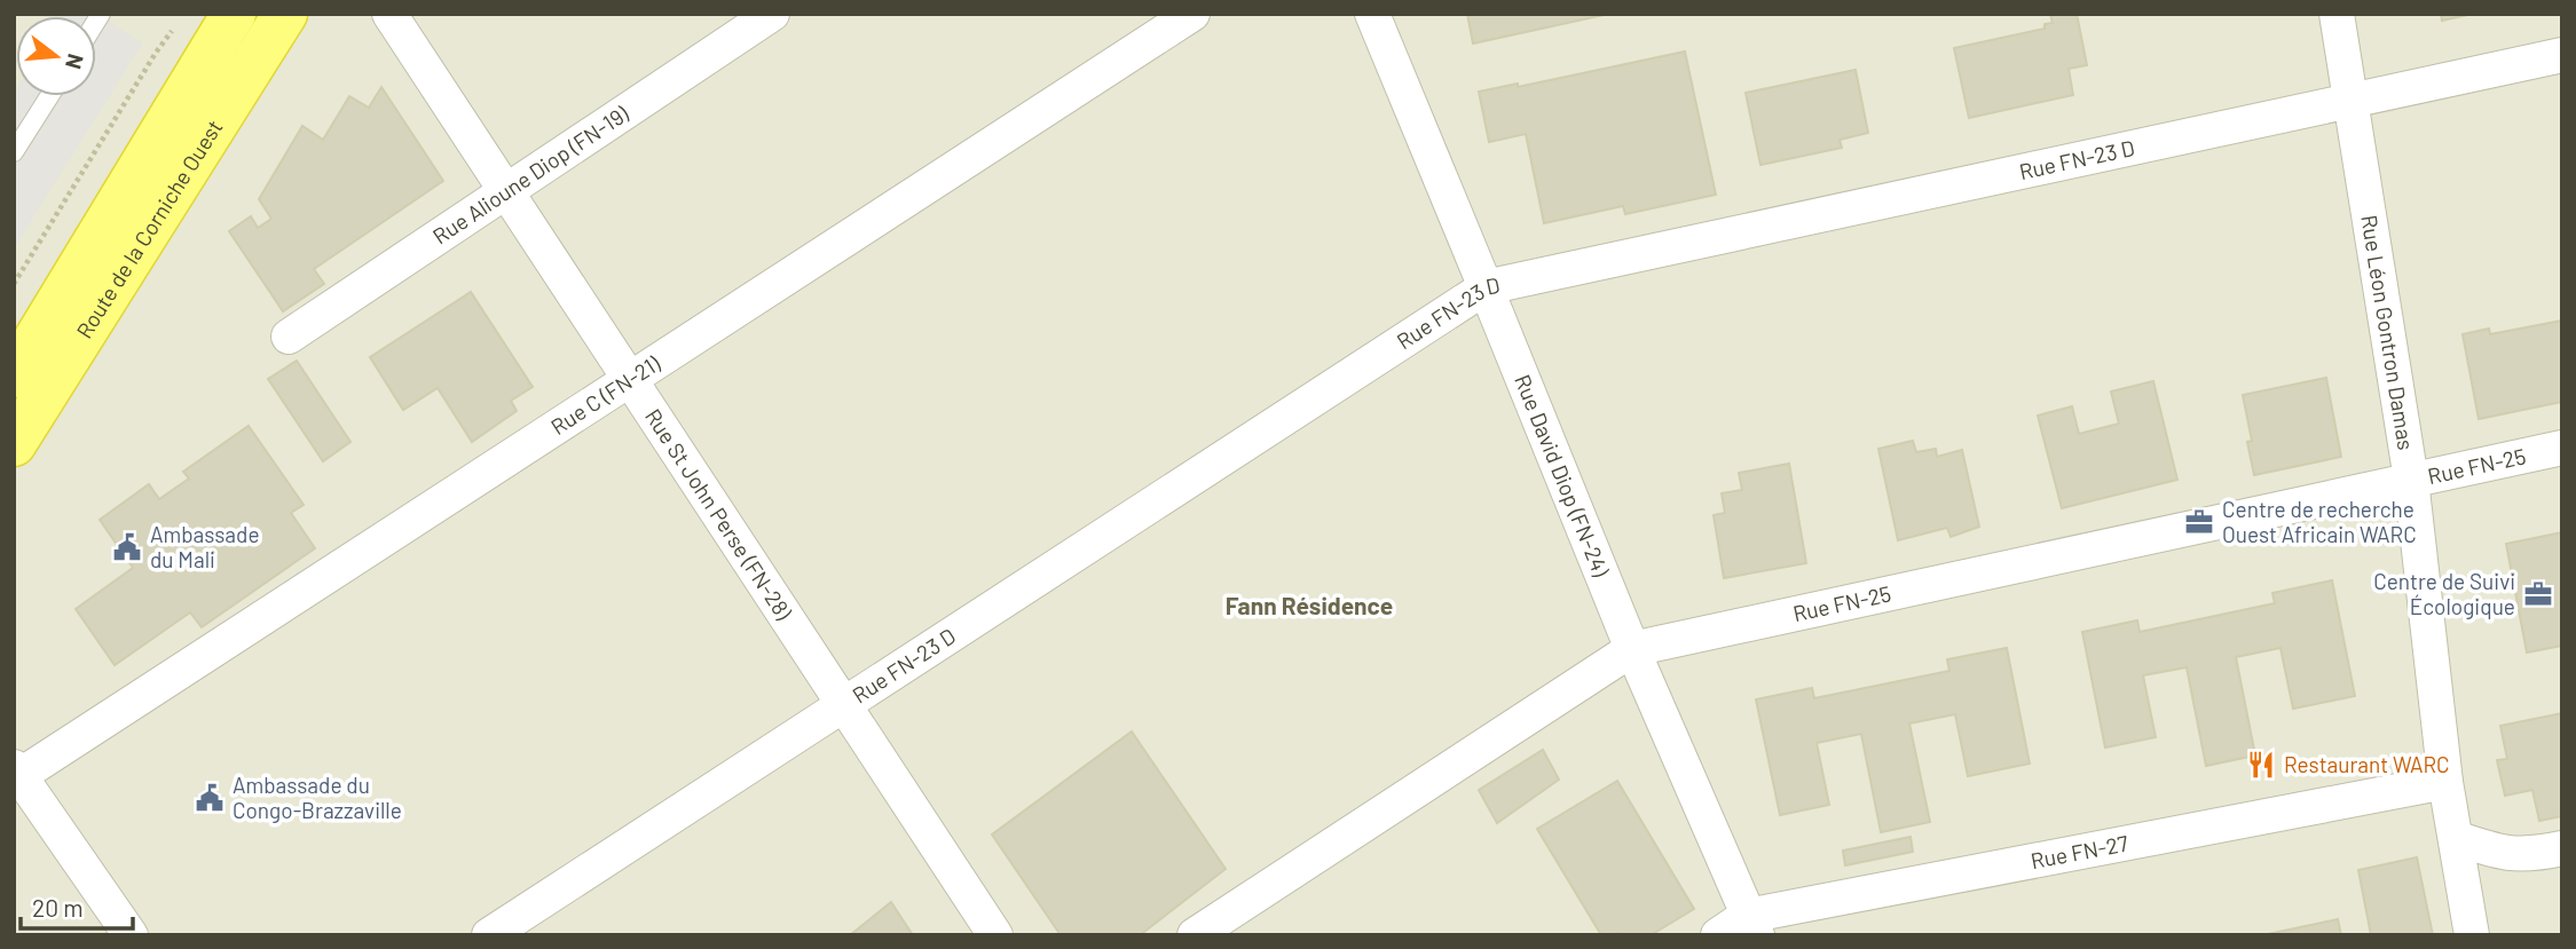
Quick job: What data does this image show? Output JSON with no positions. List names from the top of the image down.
{
  "streets": {
    "highway": ["Route de la Corniche Ouest"],
    "street": [
      "Rue FN-23 D",
      "Rue Alioune Diop (FN-19)",
      "Rue Léon Gontron Damas",
      "Rue C (FN-21)",
      "Rue FN-25",
      "Rue David Diop (FN-24)",
      "Rue St John Perse (FN-28)",
      "Rue FN-27"
    ]
  },
  "crossings": [
    ["Rue FN-23 D", "Rue Léon Gontron Damas"],
    ["Rue FN-23 D", "Rue David Diop (FN-24)"],
    ["Rue FN-23 D", "Rue St John Perse (FN-28)"],
    ["Rue Alioune Diop (FN-19)", "Rue St John Perse (FN-28)"],
    ["Rue Léon Gontron Damas", "Rue FN-25"],
    ["Rue Léon Gontron Damas", "Rue FN-27"],
    ["Rue C (FN-21)", "Rue St John Perse (FN-28)"],
    ["Rue FN-25", "Rue David Diop (FN-24)"],
    ["Rue David Diop (FN-24)", "Rue FN-27"]
  ],
  "districts": ["Fann Résidence"],
  "places": {
    "office": ["Centre de recherche Ouest Africain WARC", "Centre de Suivi Écologique"],
    "public building": ["Ambassade du Mali", "Ambassade du Congo-Brazzaville"],
    "restaurant": ["Restaurant WARC"]
  },
  "scale_bar": "20 m",
  "north": "right"
}
